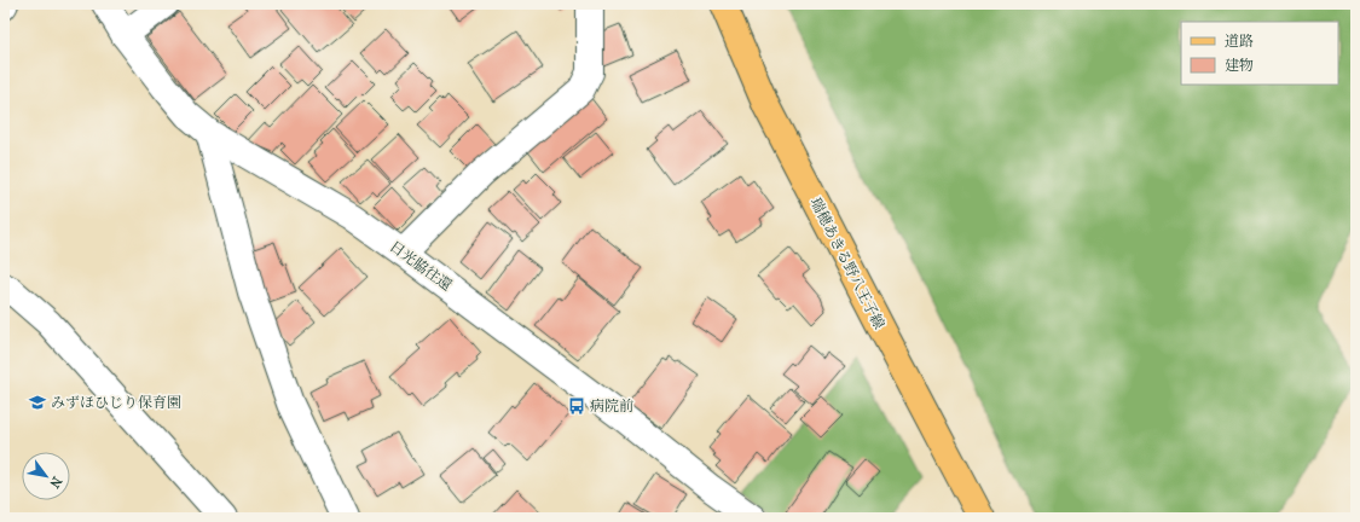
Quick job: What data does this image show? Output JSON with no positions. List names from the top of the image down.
{
  "streets": {
    "main road": ["瑞穂あきる野八王子線"],
    "street": ["日光脇往還"]
  },
  "places": {
    "school or university": ["みずほひじり保育園"],
    "bus stop": ["病院前"]
  },
  "legend": ["道路", "建物"],
  "north": "bottom right"
}
